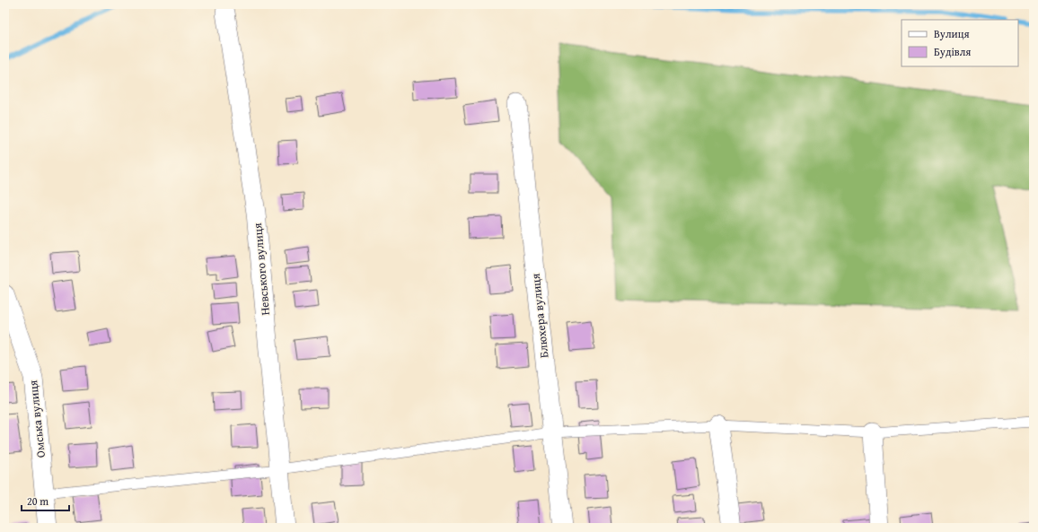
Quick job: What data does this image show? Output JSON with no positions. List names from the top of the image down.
{
  "streets": {
    "street": ["Невського вулиця", "Блюхера вулиця", "Омська вулиця"]
  },
  "legend": ["Вулиця", "Будівля"],
  "scale_bar": "20 m"
}
